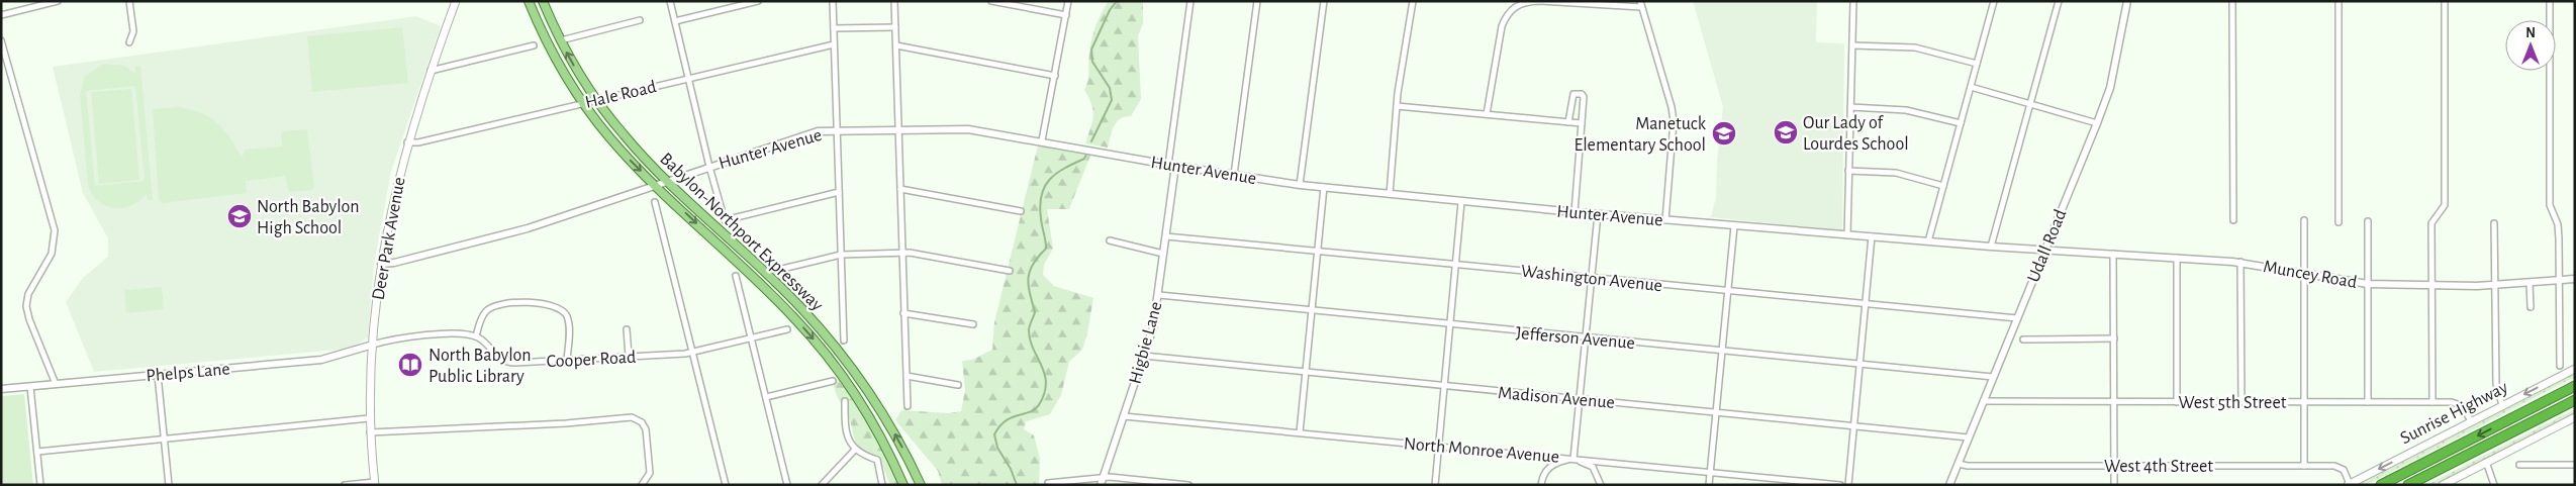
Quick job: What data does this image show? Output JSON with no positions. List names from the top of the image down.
{
  "streets": {
    "highway": ["Sunrise Highway"],
    "main road": ["Babylon-Northport Expressway", "Deer Park Avenue"],
    "street": [
      "Hale Road",
      "Hunter Avenue",
      "Udall Road",
      "Muncey Road",
      "Washington Avenue",
      "Jefferson Avenue",
      "Higbie Lane",
      "Cooper Road",
      "Phelps Lane",
      "Madison Avenue",
      "West 5th Street",
      "North Monroe Avenue",
      "West 4th Street"
    ]
  },
  "crossings": [
    ["Hale Road", "Babylon-Northport Expressway"],
    ["Hale Road", "Deer Park Avenue"],
    ["Hunter Avenue", "Babylon-Northport Expressway"],
    ["Hunter Avenue", "Deer Park Avenue"],
    ["Hunter Avenue", "Udall Road"],
    ["Hunter Avenue", "Muncey Road"],
    ["Hunter Avenue", "Higbie Lane"],
    ["Deer Park Avenue", "Phelps Lane"],
    ["Udall Road", "Muncey Road"],
    ["Udall Road", "Washington Avenue"],
    ["Udall Road", "Jefferson Avenue"],
    ["Udall Road", "Madison Avenue"],
    ["Udall Road", "West 5th Street"],
    ["Udall Road", "West 4th Street"],
    ["Washington Avenue", "Higbie Lane"],
    ["Jefferson Avenue", "Higbie Lane"],
    ["Higbie Lane", "Madison Avenue"],
    ["Higbie Lane", "North Monroe Avenue"],
    ["West 5th Street", "Sunrise Highway"],
    ["Sunrise Highway", "West 4th Street"]
  ],
  "places": {
    "school or university": ["Our Lady of Lourdes School", "Manetuck Elementary School", "North Babylon High School"],
    "library": ["North Babylon Public Library"]
  },
  "north": "top"
}
